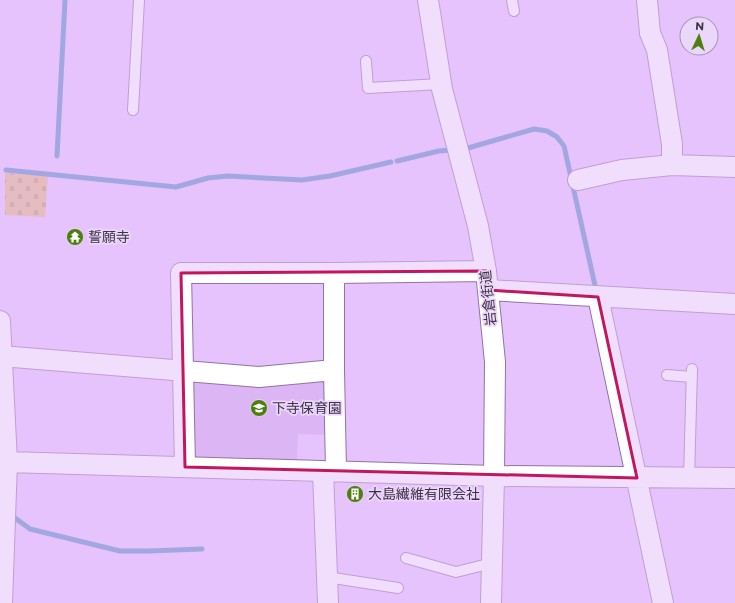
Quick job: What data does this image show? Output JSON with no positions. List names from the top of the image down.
{
  "streets": {
    "street": ["岩倉街道"]
  },
  "places": {
    "temple": ["誓願寺"],
    "school or university": ["下寺保育園"],
    "building": ["大島繊維有限会社"]
  },
  "north": "top"
}
